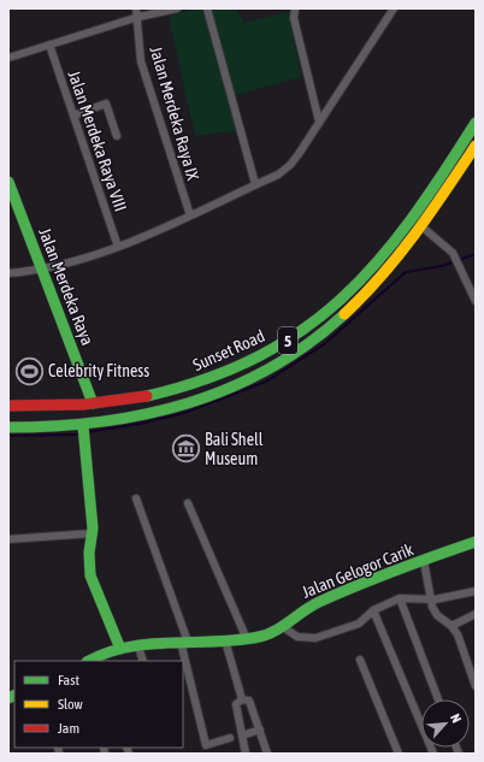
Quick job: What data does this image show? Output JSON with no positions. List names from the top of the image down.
{
  "streets": {
    "main road": [
      "Jalan Merdeka Raya",
      "5",
      "Sunset Road",
      "Jalan Gelogor Carik"
    ],
    "street": ["Jalan Merdeka Raya IX", "Jalan Merdeka Raya VIII"]
  },
  "crossings": [
    ["Jalan Merdeka Raya", "Sunset Road"]
  ],
  "places": {
    "sports": ["Celebrity Fitness"],
    "museum": ["Bali Shell Museum"]
  },
  "legend": ["Fast", "Slow", "Jam"],
  "north": "top right"
}
